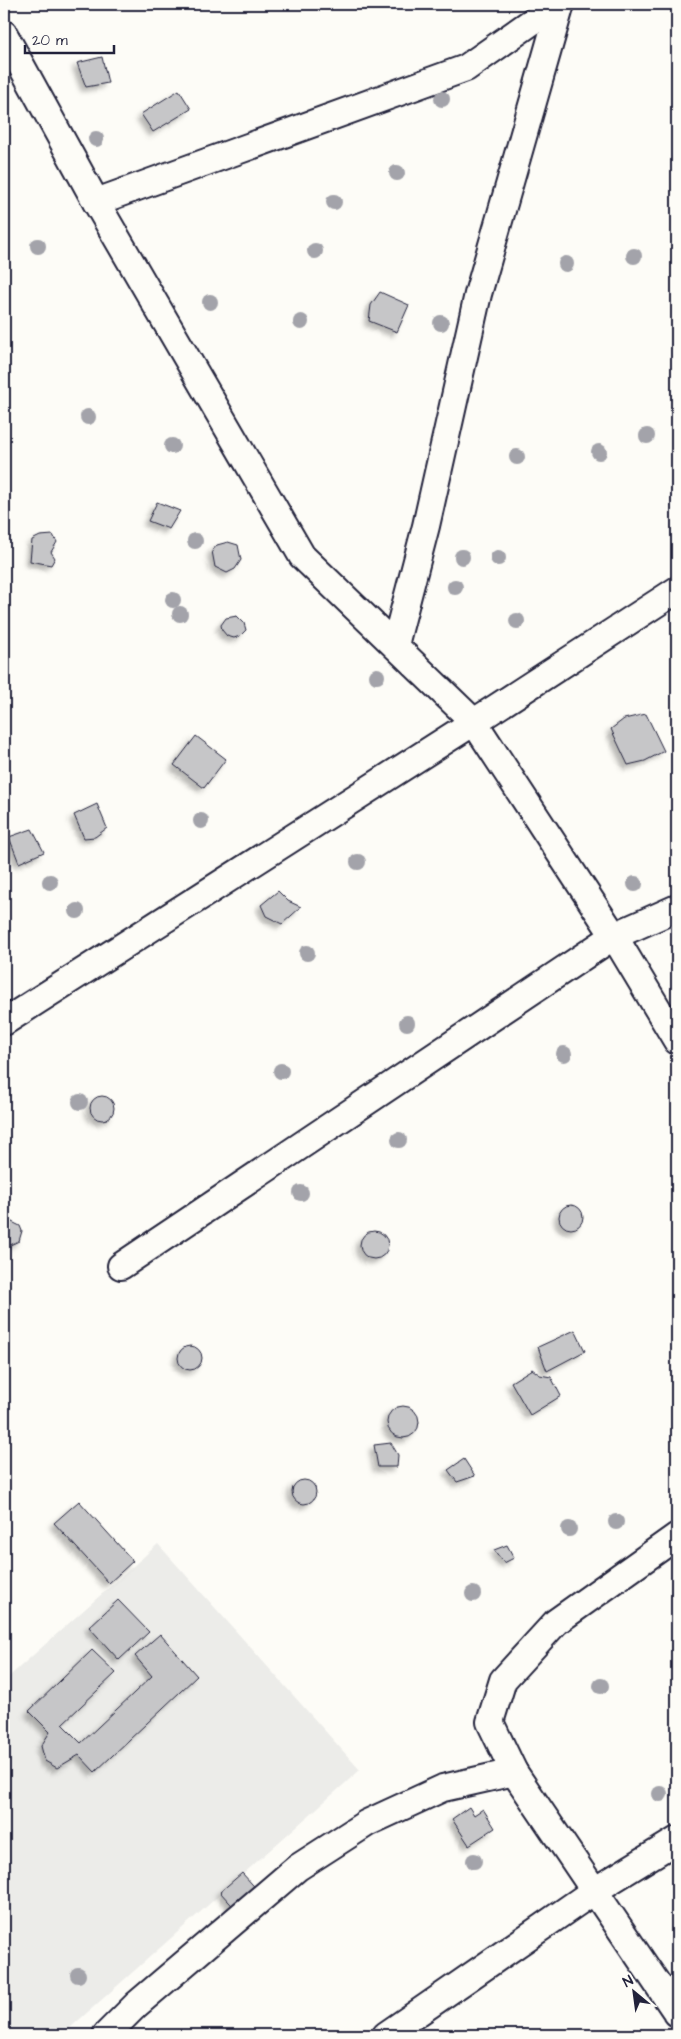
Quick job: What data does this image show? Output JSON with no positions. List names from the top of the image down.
{
  "scale_bar": "20 m",
  "north": "top left"
}
